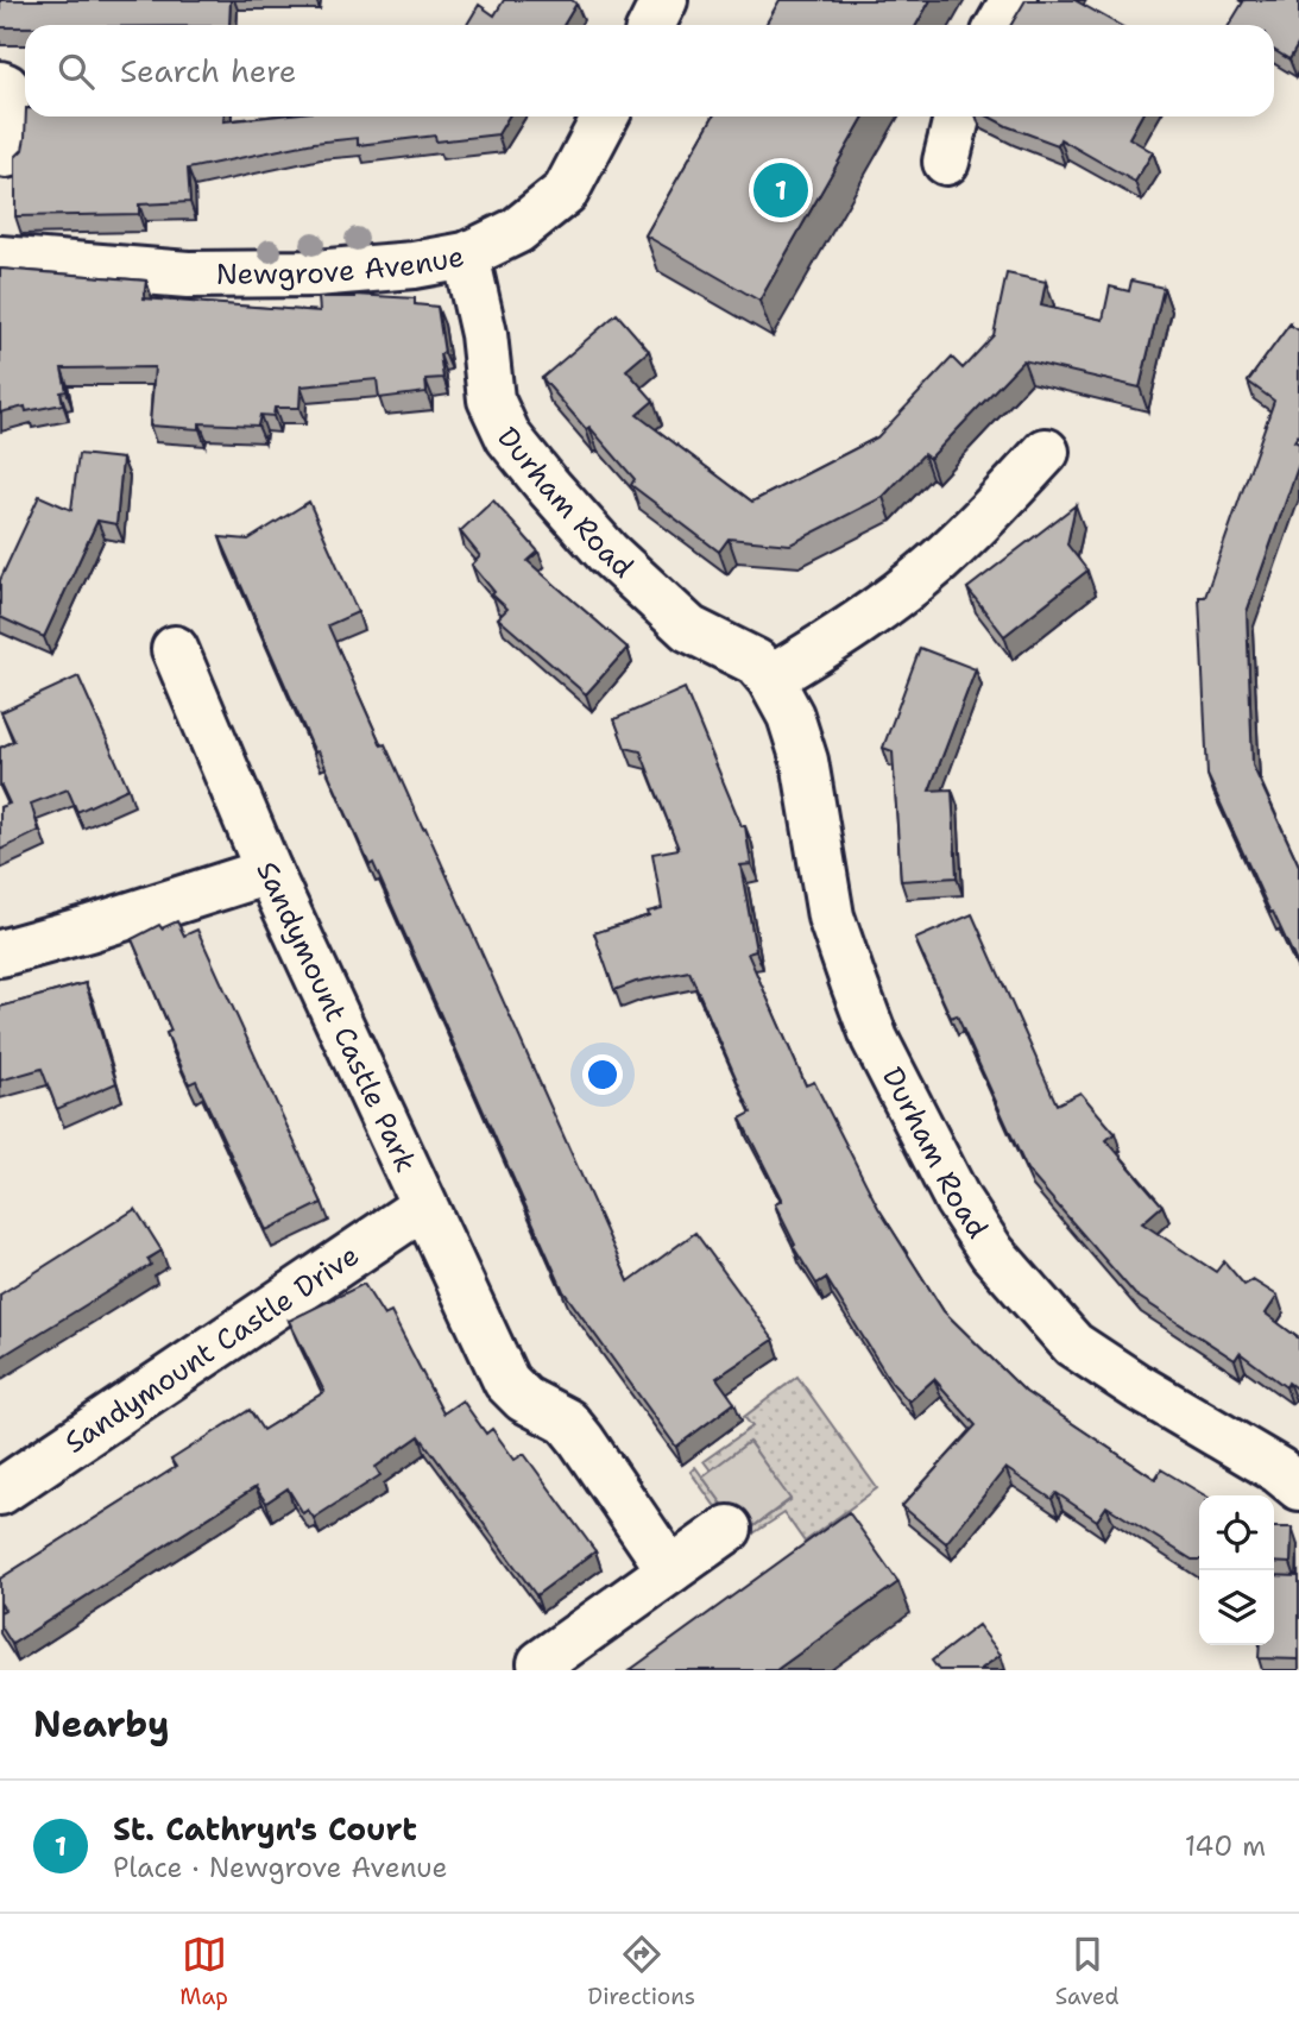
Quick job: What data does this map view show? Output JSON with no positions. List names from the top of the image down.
{
  "streets": {
    "street": [
      "Newgrove Avenue",
      "Durham Road",
      "Sandymount Castle Park",
      "Sandymount Castle Drive"
    ]
  },
  "crossings": [
    ["Newgrove Avenue", "Durham Road"],
    ["Sandymount Castle Park", "Sandymount Castle Drive"]
  ],
  "page": {
    "search": "Search here",
    "pins": "1",
    "heading": "Nearby",
    "list": [
      {
        "mark": "1",
        "name": "St. Cathryn's Court",
        "note": "Place · Newgrove Avenue",
        "value": "140 m"
      }
    ],
    "nav": ["Map", "Directions", "Saved"]
  }
}
